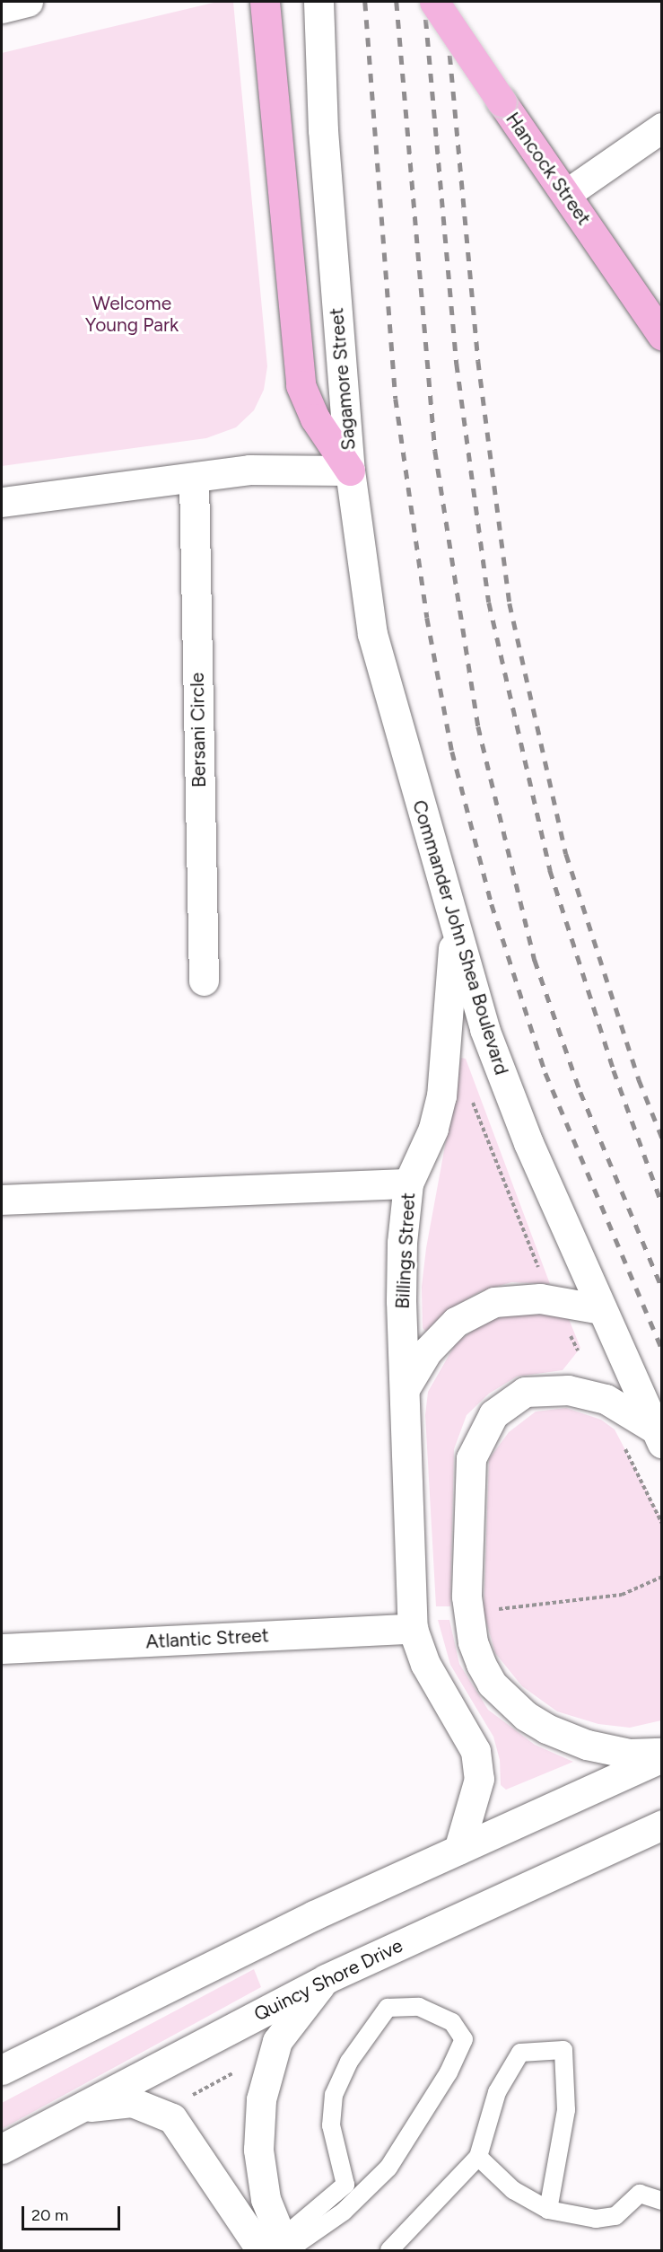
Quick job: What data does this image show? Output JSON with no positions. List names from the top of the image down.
{
  "streets": {
    "main road": ["Hancock Street"],
    "street": [
      "Sagamore Street",
      "Bersani Circle",
      "Commander John Shea Boulevard",
      "Billings Street",
      "Atlantic Street",
      "Quincy Shore Drive"
    ]
  },
  "crossings": [
    ["Sagamore Street", "Bersani Circle"],
    ["Sagamore Street", "Commander John Shea Boulevard"],
    ["Billings Street", "Atlantic Street"]
  ],
  "parks": ["Welcome Young Park"],
  "scale_bar": "20 m"
}
